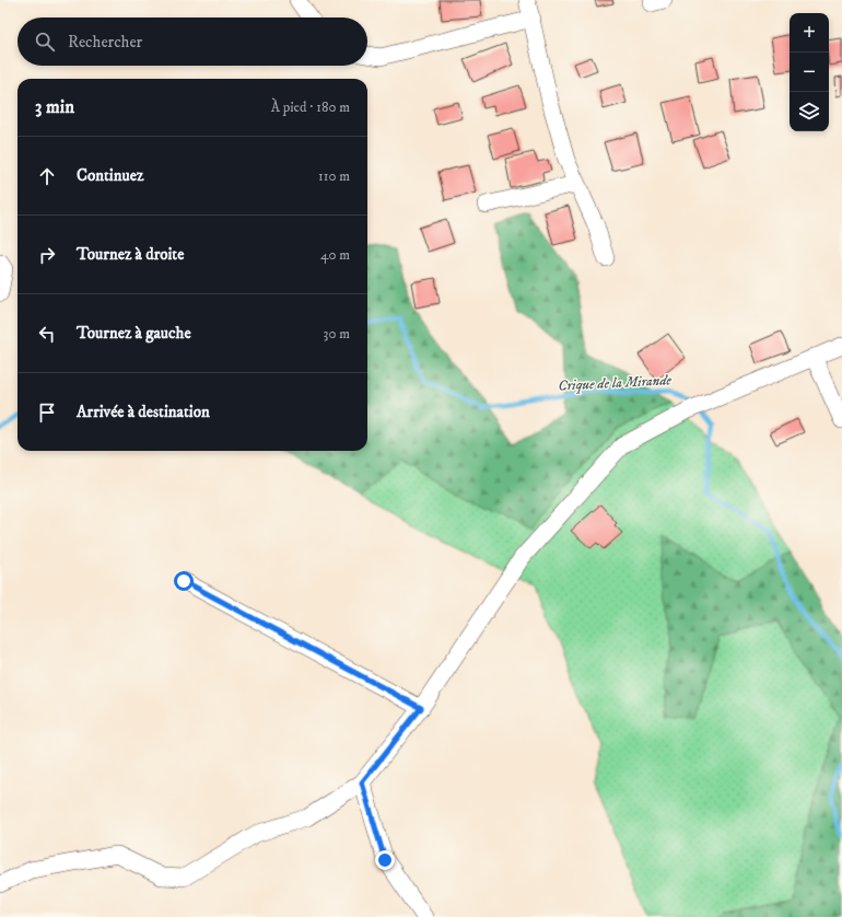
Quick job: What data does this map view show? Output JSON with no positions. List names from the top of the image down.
{
  "water": ["Crique de la Mirande"],
  "page": {
    "map_buttons": ["+", "−"],
    "search": "Rechercher",
    "heading": ["3 min", "À pied · 180 m"],
    "list": [
      ["Continuez", "110 m"],
      ["Tournez à droite", "40 m"],
      ["Tournez à gauche", "30 m"],
      "Arrivée à destination"
    ]
  }
}
